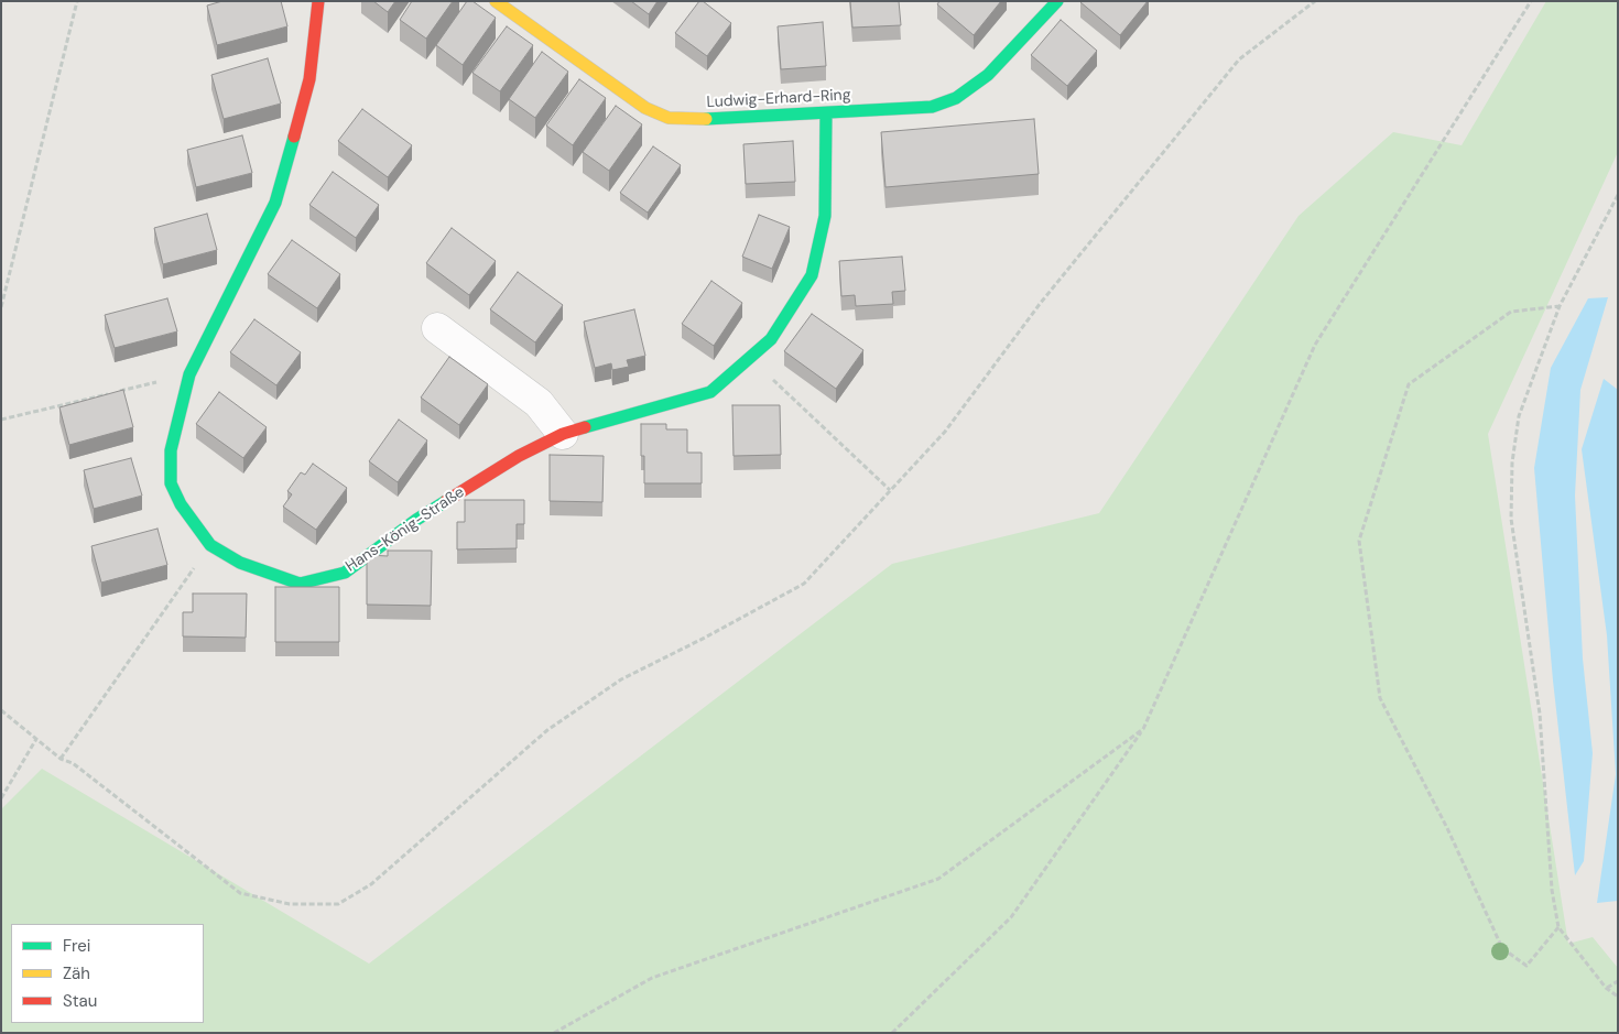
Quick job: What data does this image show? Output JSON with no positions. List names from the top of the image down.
{
  "streets": {
    "street": ["Ludwig-Erhard-Ring", "Hans-König-Straße"]
  },
  "crossings": [
    ["Ludwig-Erhard-Ring", "Hans-König-Straße"]
  ],
  "legend": ["Frei", "Zäh", "Stau"]
}
